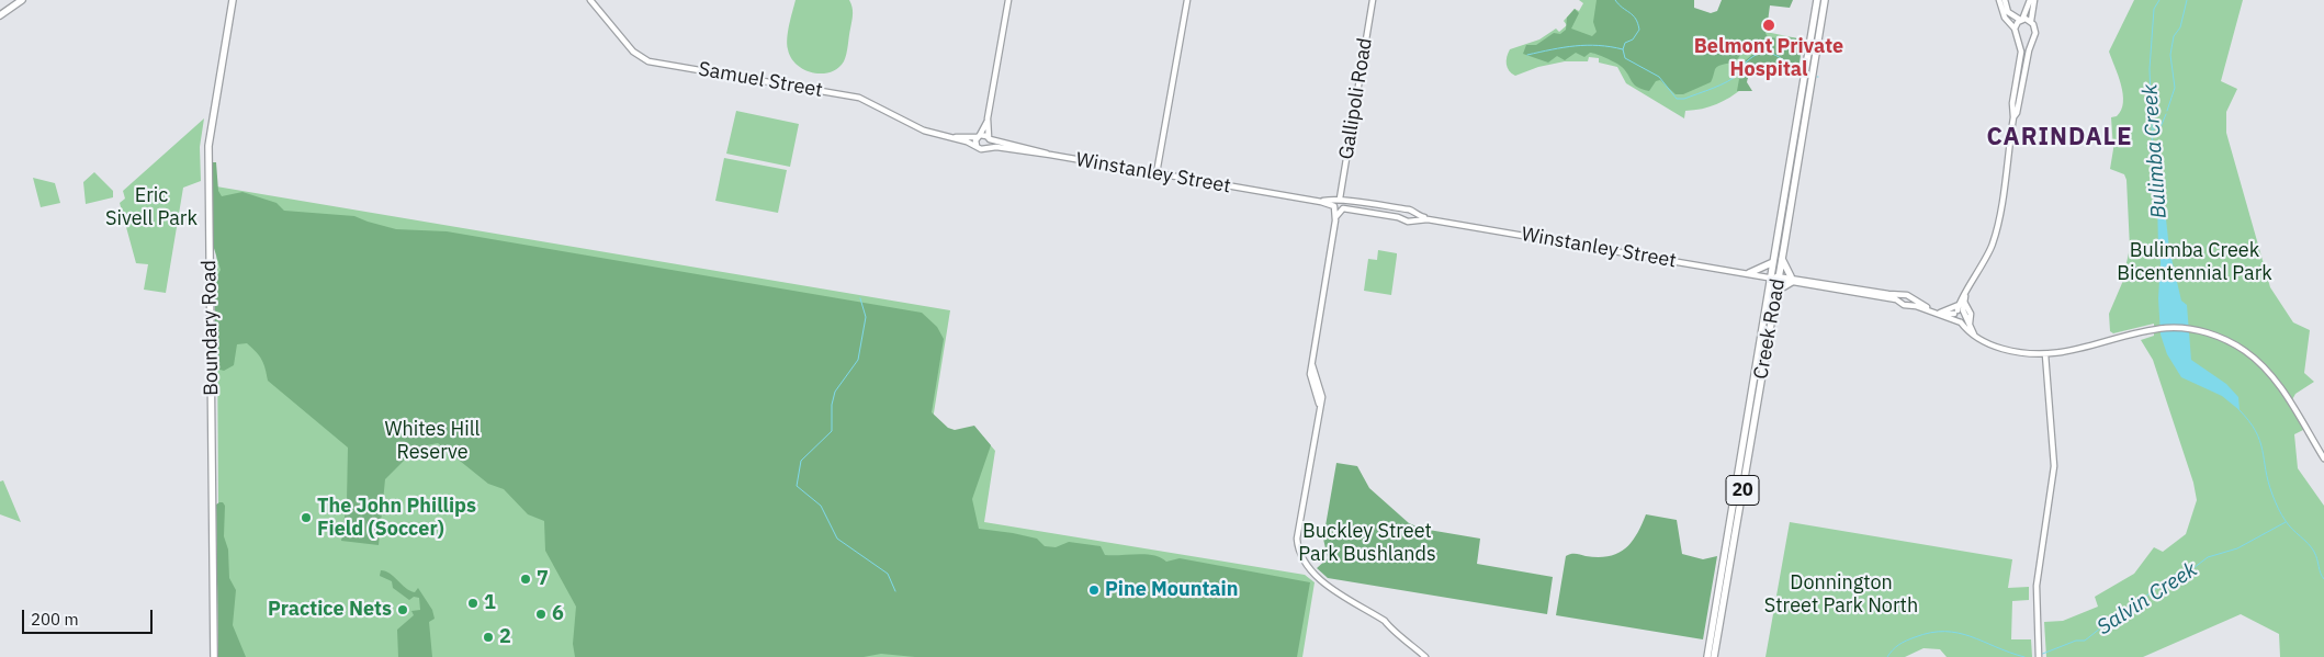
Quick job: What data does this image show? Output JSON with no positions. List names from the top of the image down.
{
  "streets": {
    "main road": ["Boundary Road", "Creek Road", "20"],
    "street": ["Samuel Street", "Gallipoli Road", "Winstanley Street"]
  },
  "crossings": [
    ["Samuel Street", "Winstanley Street"],
    ["Gallipoli Road", "Winstanley Street"],
    ["Winstanley Street", "Creek Road"]
  ],
  "districts": ["CARINDALE"],
  "water": ["Bulimba Creek", "Salvin Creek"],
  "parks": [
    "Eric Sivell Park",
    "Bulimba Creek Bicentennial Park",
    "Whites Hill Reserve",
    "Buckley Street Park Bushlands",
    "Donnington Street Park North"
  ],
  "places": [
    "Belmont Private Hospital",
    "The John Phillips Field (Soccer)",
    "7",
    "Pine Mountain",
    "1",
    "Practice Nets",
    "6",
    "2"
  ],
  "scale_bar": "200 m"
}
